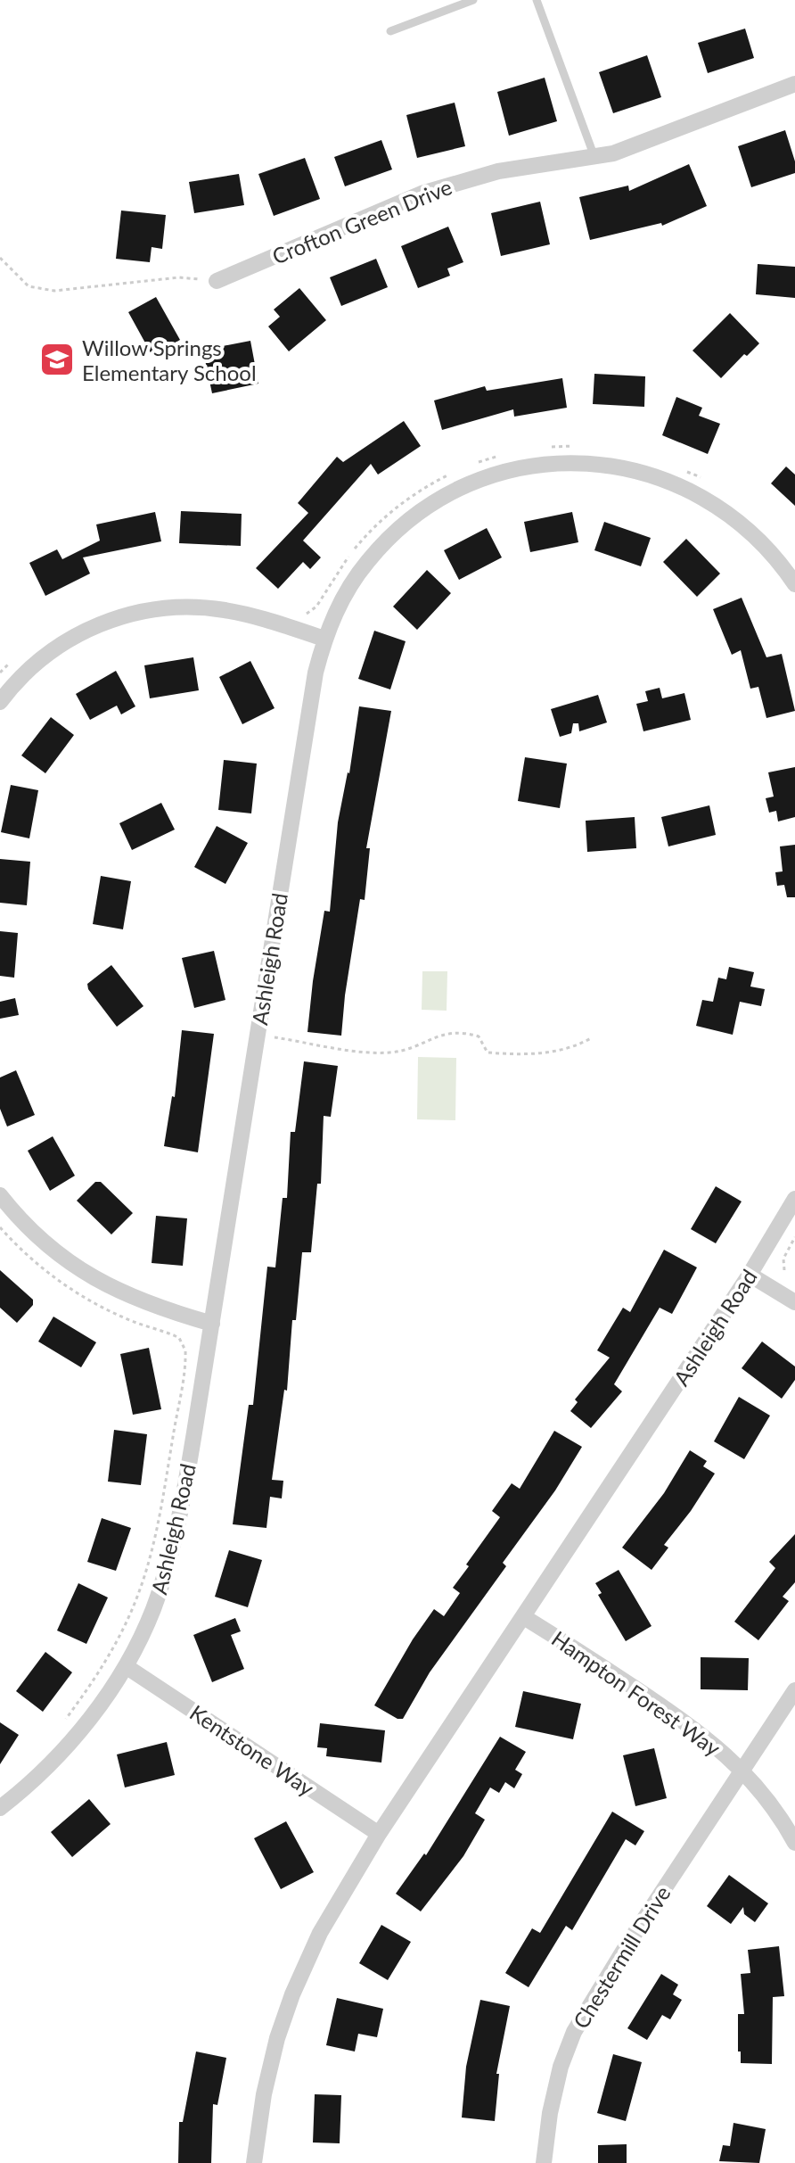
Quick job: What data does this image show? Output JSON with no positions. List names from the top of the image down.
{
  "streets": {
    "street": [
      "Crofton Green Drive",
      "Ashleigh Road",
      "Hampton Forest Way",
      "Kentstone Way",
      "Chestermill Drive"
    ]
  },
  "crossings": [
    ["Ashleigh Road", "Hampton Forest Way"],
    ["Ashleigh Road", "Kentstone Way"],
    ["Hampton Forest Way", "Chestermill Drive"]
  ],
  "places": {
    "school or university": ["Willow Springs Elementary School"]
  }
}
